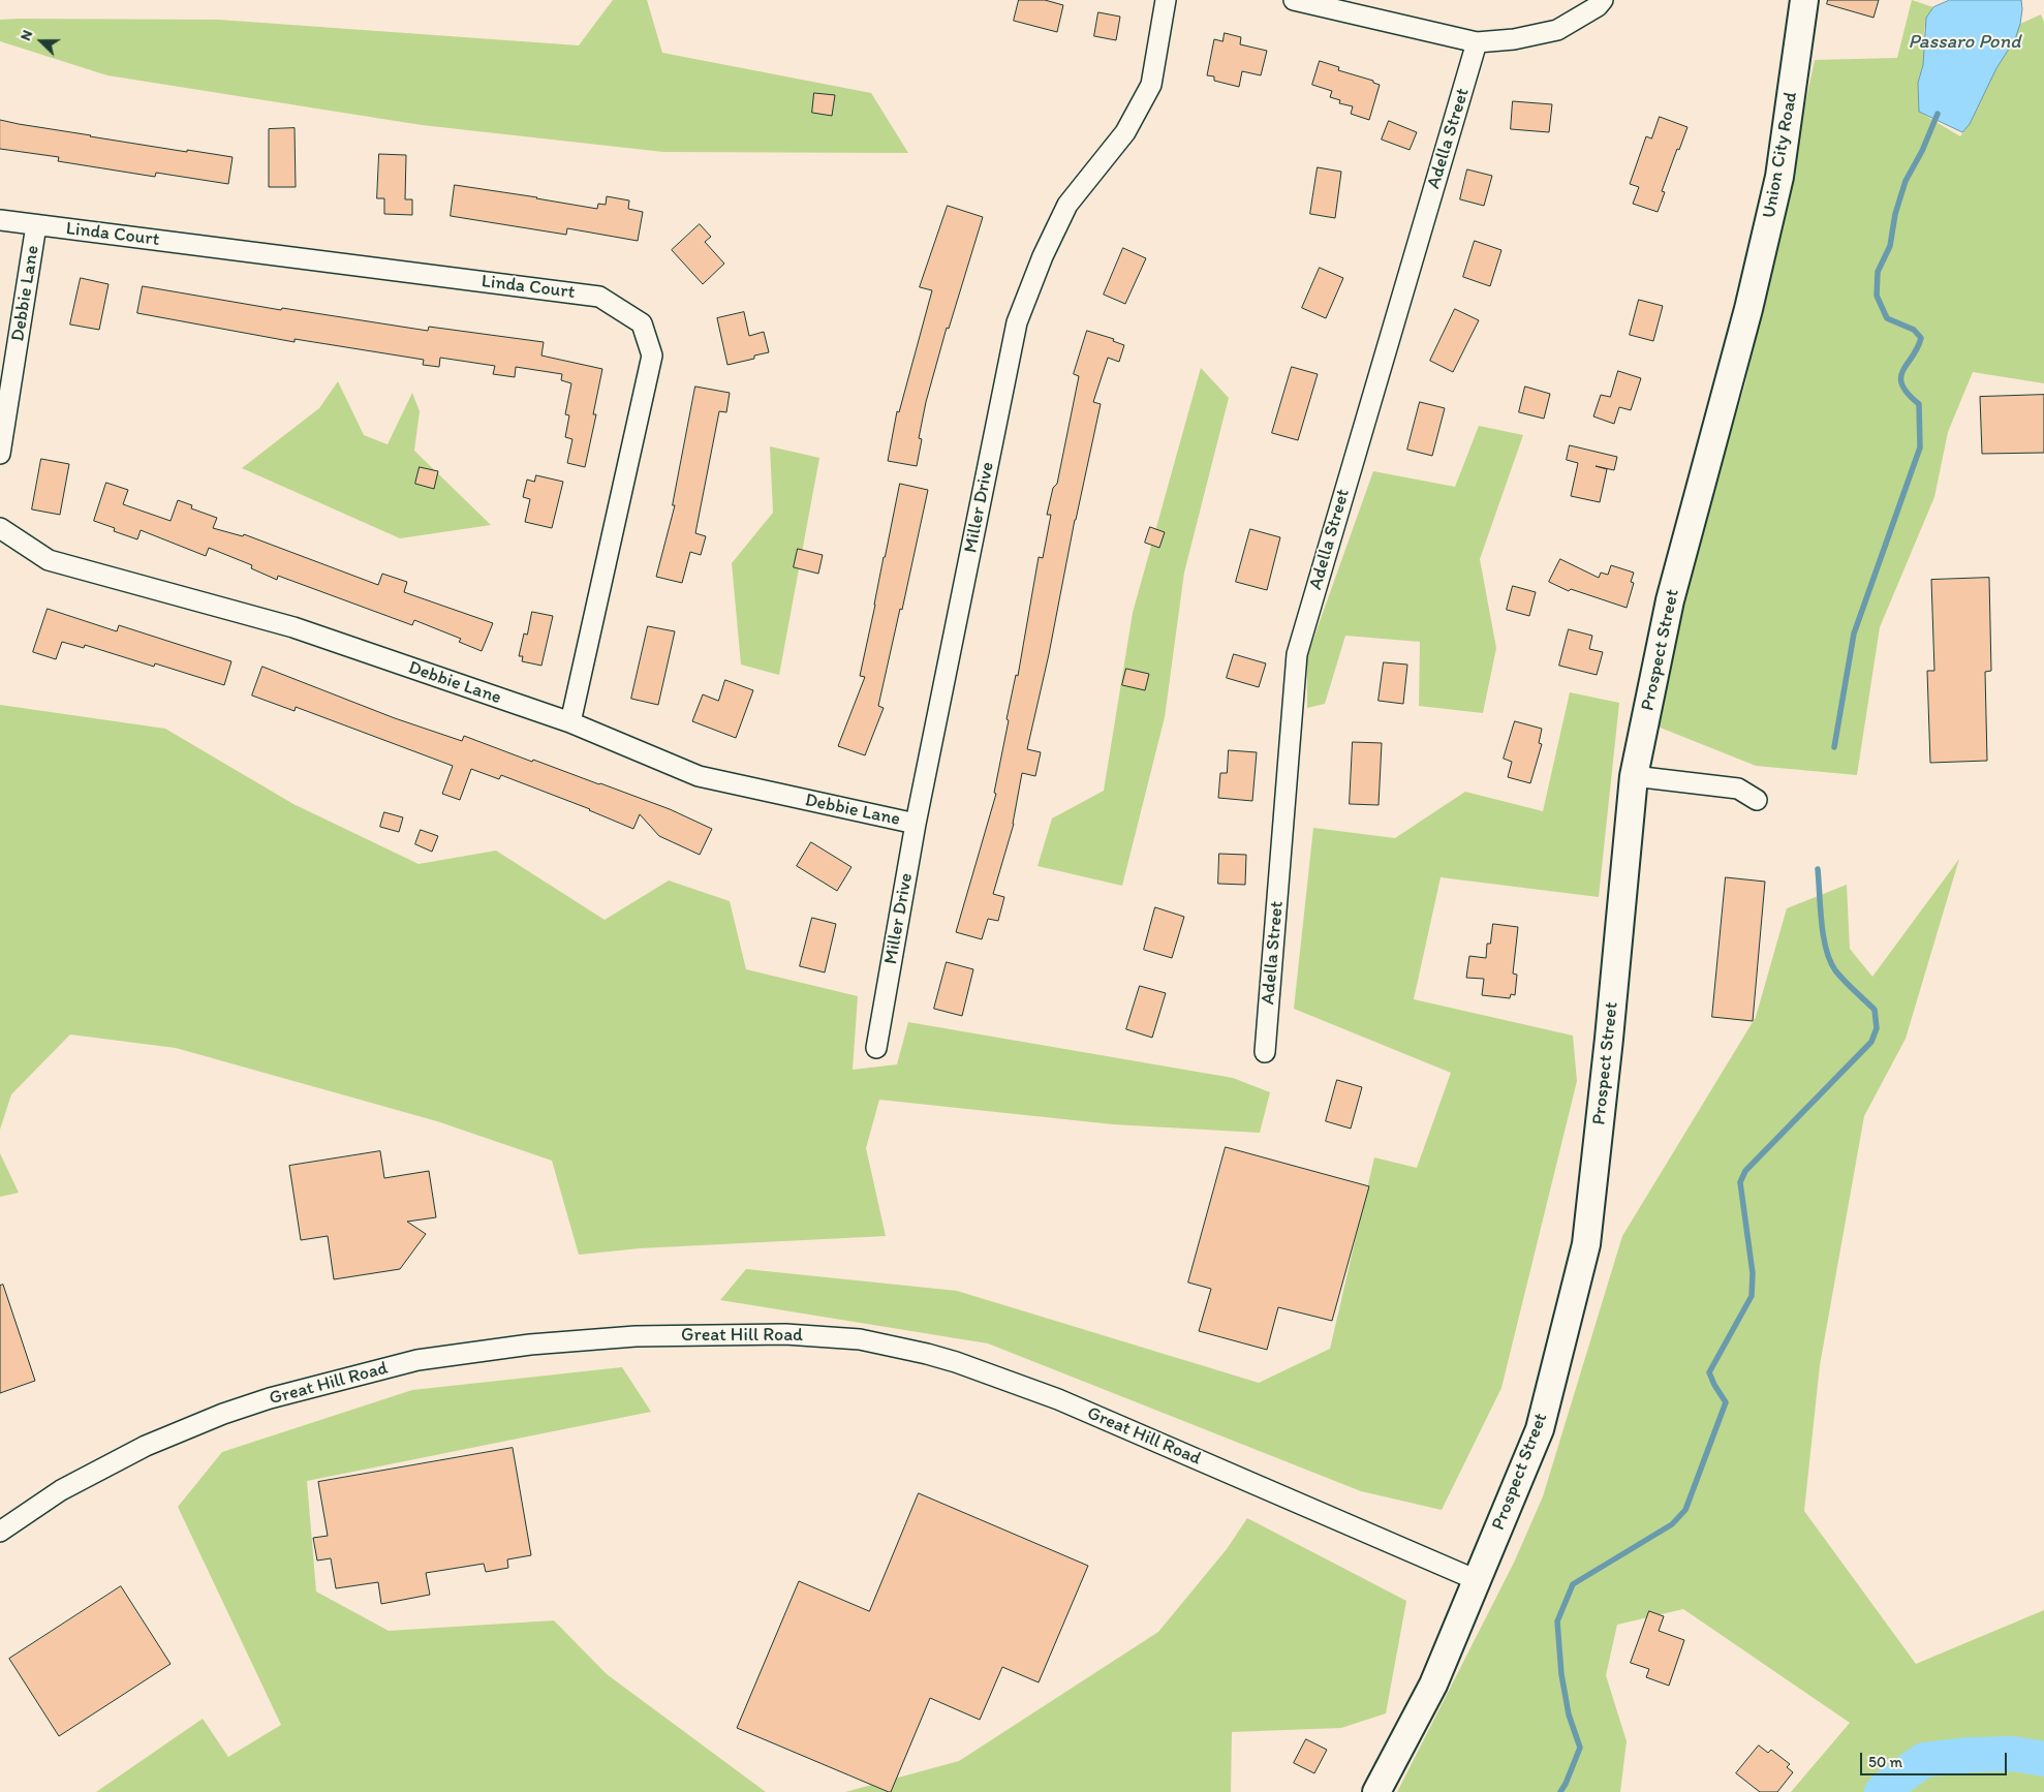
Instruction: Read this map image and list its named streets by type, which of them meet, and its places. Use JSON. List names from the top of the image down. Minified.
{"streets":{"main road":["Union City Road","Prospect Street"],"street":["Adella Street","Linda Court","Debbie Lane","Miller Drive","Great Hill Road"]},"crossings":[["Union City Road","Prospect Street"],["Linda Court","Debbie Lane"],["Debbie Lane","Miller Drive"],["Prospect Street","Great Hill Road"]],"water":["Passaro Pond"],"scale_bar":"50 m","north":"left"}
